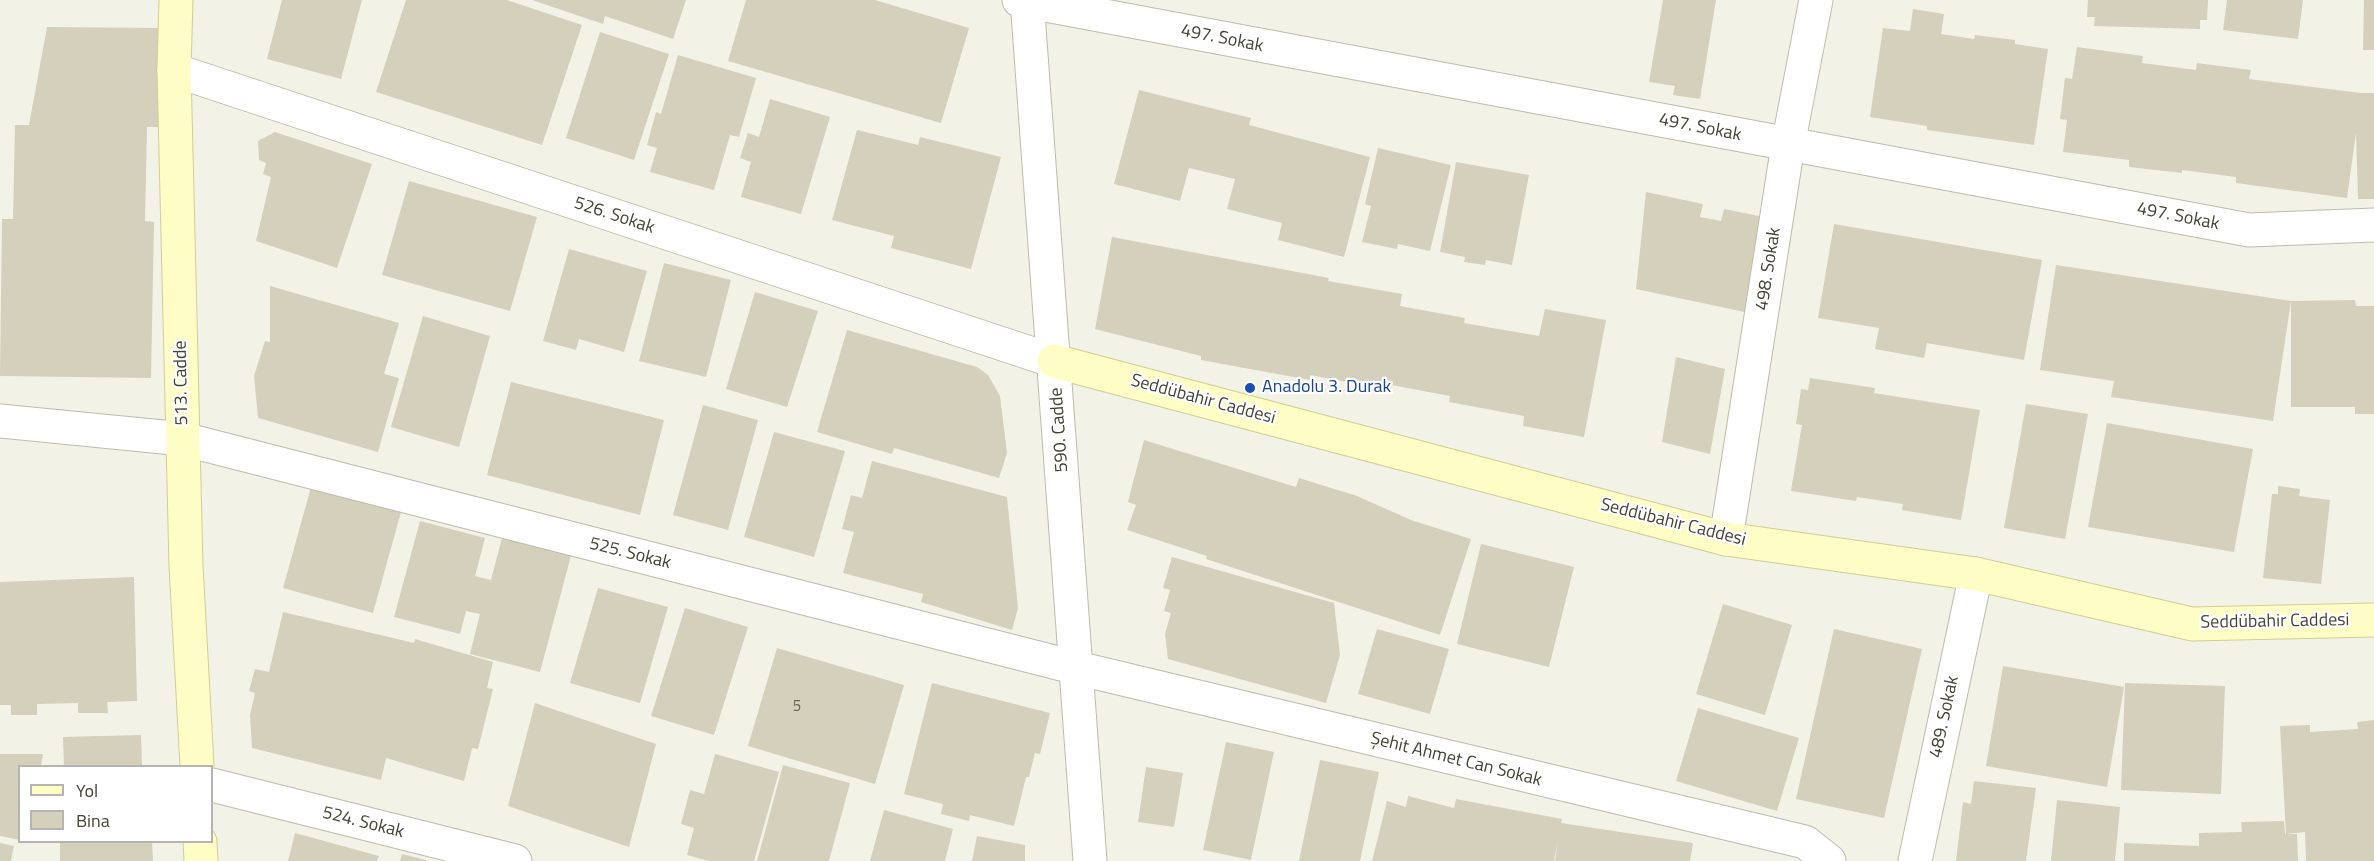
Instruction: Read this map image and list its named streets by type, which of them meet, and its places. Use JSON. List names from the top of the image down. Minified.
{"streets":{"street":["497. Sokak","526. Sokak","498. Sokak","513. Cadde","Seddübahir Caddesi","590. Cadde","525. Sokak","489. Sokak","Şehit Ahmet Can Sokak","524. Sokak"]},"crossings":[["497. Sokak","498. Sokak"],["497. Sokak","590. Cadde"],["526. Sokak","513. Cadde"],["526. Sokak","Seddübahir Caddesi"],["526. Sokak","590. Cadde"],["498. Sokak","Seddübahir Caddesi"],["513. Cadde","525. Sokak"],["Seddübahir Caddesi","590. Cadde"],["Seddübahir Caddesi","489. Sokak"],["590. Cadde","525. Sokak"],["590. Cadde","Şehit Ahmet Can Sokak"],["525. Sokak","Şehit Ahmet Can Sokak"]],"places":["Anadolu 3. Durak"],"house_numbers":["5"],"legend":["Yol","Bina"]}
